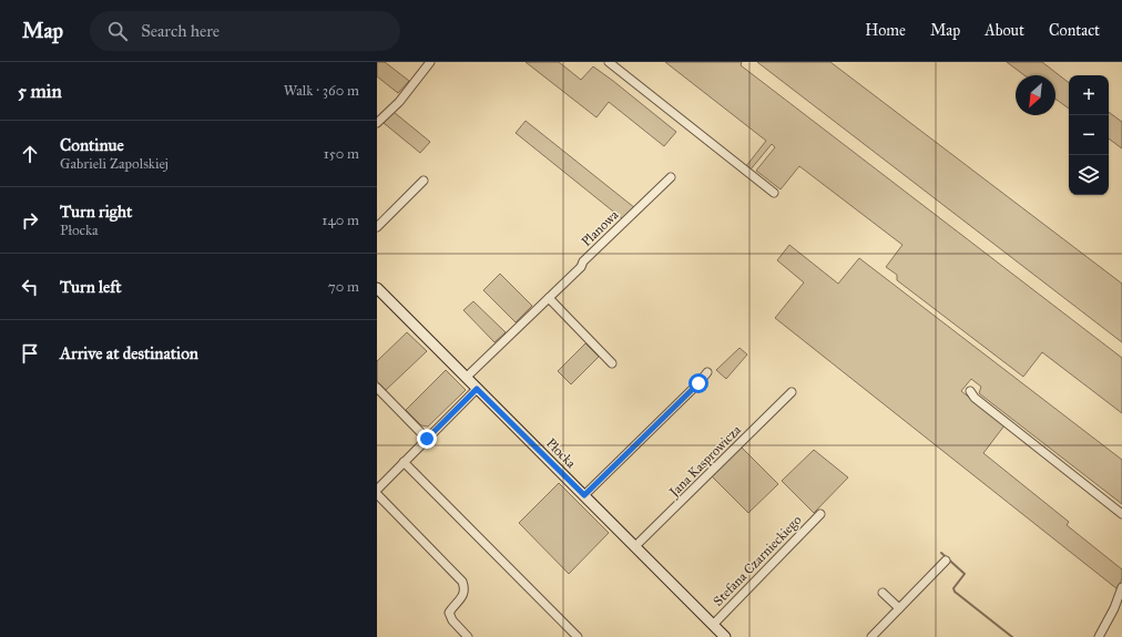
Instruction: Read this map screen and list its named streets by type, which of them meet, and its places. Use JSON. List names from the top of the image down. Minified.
{"streets":{"street":["Planowa","Płocka","Jana Kasprowicza","Stefana Czarnieckiego"]},"crossings":[["Planowa","Płocka"],["Płocka","Jana Kasprowicza"],["Płocka","Stefana Czarnieckiego"]],"north":"bottom left","page":{"header":"Map","search":"Search here","nav":["Home","Map","About","Contact"],"heading":["5 min","Walk · 360 m"],"map_buttons":["+","−"],"list":[["Continue","Gabrieli Zapolskiej","150 m"],["Turn right","Płocka","140 m"],["Turn left","70 m"],"Arrive at destination"]}}
